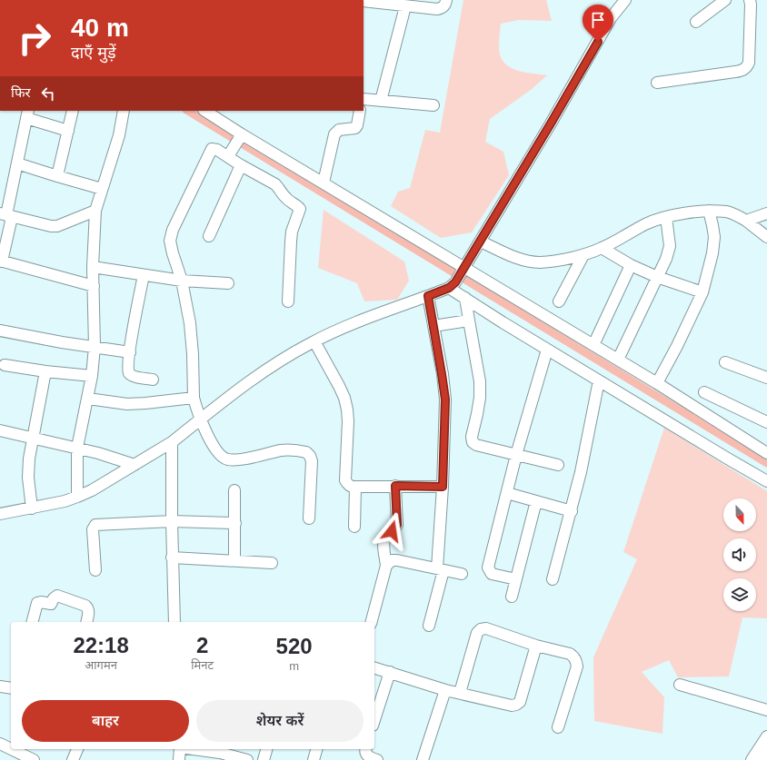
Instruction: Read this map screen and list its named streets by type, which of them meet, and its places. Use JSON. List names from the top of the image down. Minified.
{"north":"bottom","page":{"turn":["40 m","दाएँ मुड़ें"],"then":"फिर","eta":["22:18","आगमन","2","मिनट","520","m"],"buttons":["बाहर","शेयर करें"]}}
